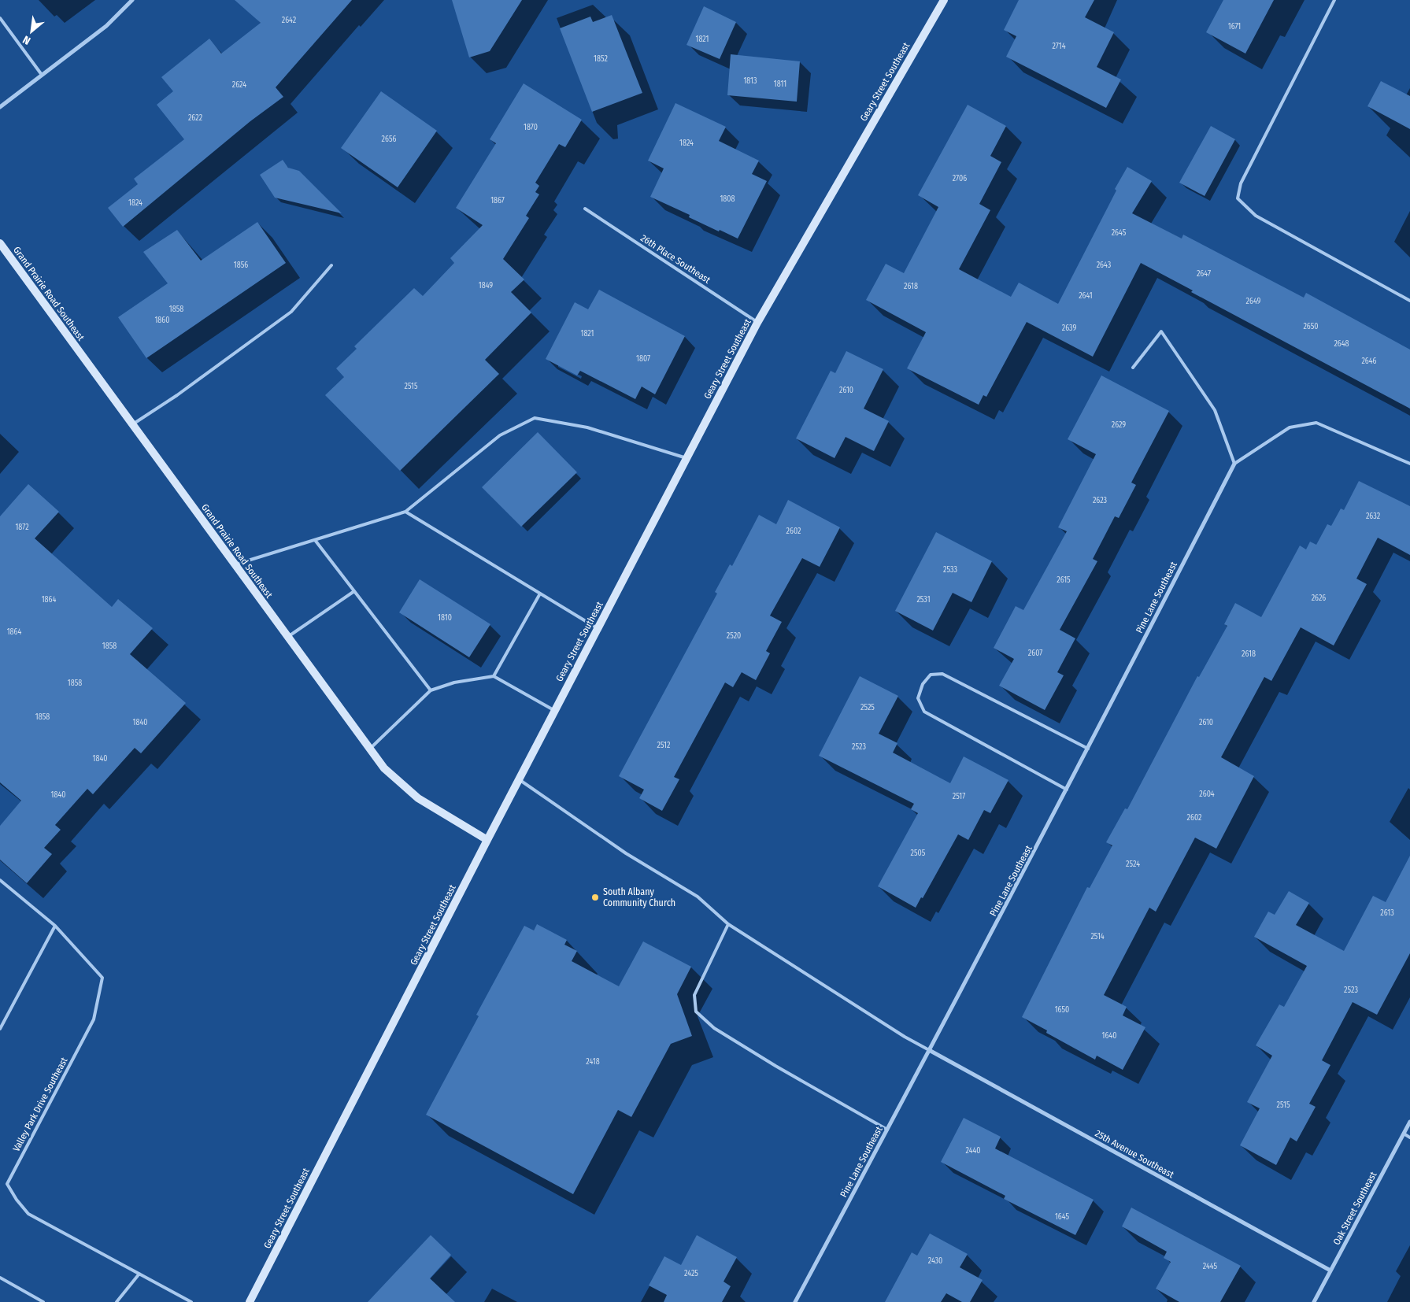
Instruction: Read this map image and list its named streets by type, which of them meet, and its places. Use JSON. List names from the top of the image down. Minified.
{"streets":{"main road":["Geary Street Southeast","Grand Prairie Road Southeast"],"street":["Pine Lane Southeast","25th Avenue Southeast","Oak Street Southeast"],"lane":["26th Place Southeast","Valley Park Drive Southeast"]},"crossings":[["Geary Street Southeast","26th Place Southeast"],["Geary Street Southeast","Grand Prairie Road Southeast"],["Pine Lane Southeast","25th Avenue Southeast"],["25th Avenue Southeast","Oak Street Southeast"]],"places":["South Albany Community Church"],"house_numbers":["2642","1671","1821","2714","1852","1813","1811","2624","2622","1870","2656","1824","2706","1808","1867","1824","2645","1856","2643","2647","1849","2618","2641","2649","1858","1860","2650","2639","1821","2648","1807","2646","2515","2610","2629","2623","2632","1872","2602","2533","2615","2626","1864","2531","1810","1864","2520","1858","2607","2618","1858","2525","1858","1840","2610","2512","2523","1840","2604","1840","2517","2602","2505","2524","2613","2514","2523","1650","1640","2418","2515","2440","1645","2430","2445","2425"],"north":"bottom left"}
